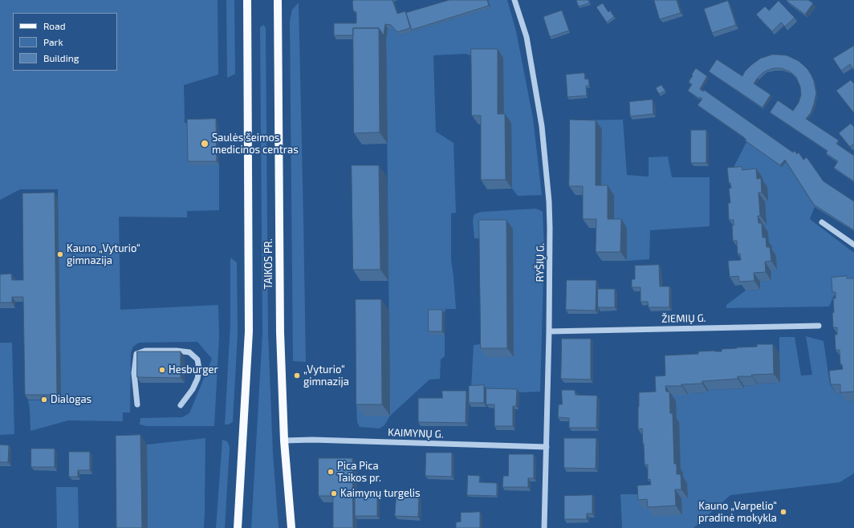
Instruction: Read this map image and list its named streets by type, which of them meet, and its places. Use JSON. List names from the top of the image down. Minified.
{"streets":{"main road":["TAIKOS PR."],"street":["RYŠIŲ G.","ŽIEMIŲ G.","KAIMYNŲ G."]},"crossings":[["RYŠIŲ G.","ŽIEMIŲ G."],["RYŠIŲ G.","KAIMYNŲ G."],["TAIKOS PR.","KAIMYNŲ G."]],"places":["Saulės šeimos medicinos centras","Kauno „Vyturio“ gimnazija","Hesburger","„Vyturio“ gimnazija","Dialogas","Pica Pica Taikos pr.","Kaimynų turgelis","Kauno „Varpelio“ pradinė mokykla"],"legend":["Road","Park","Building"]}
